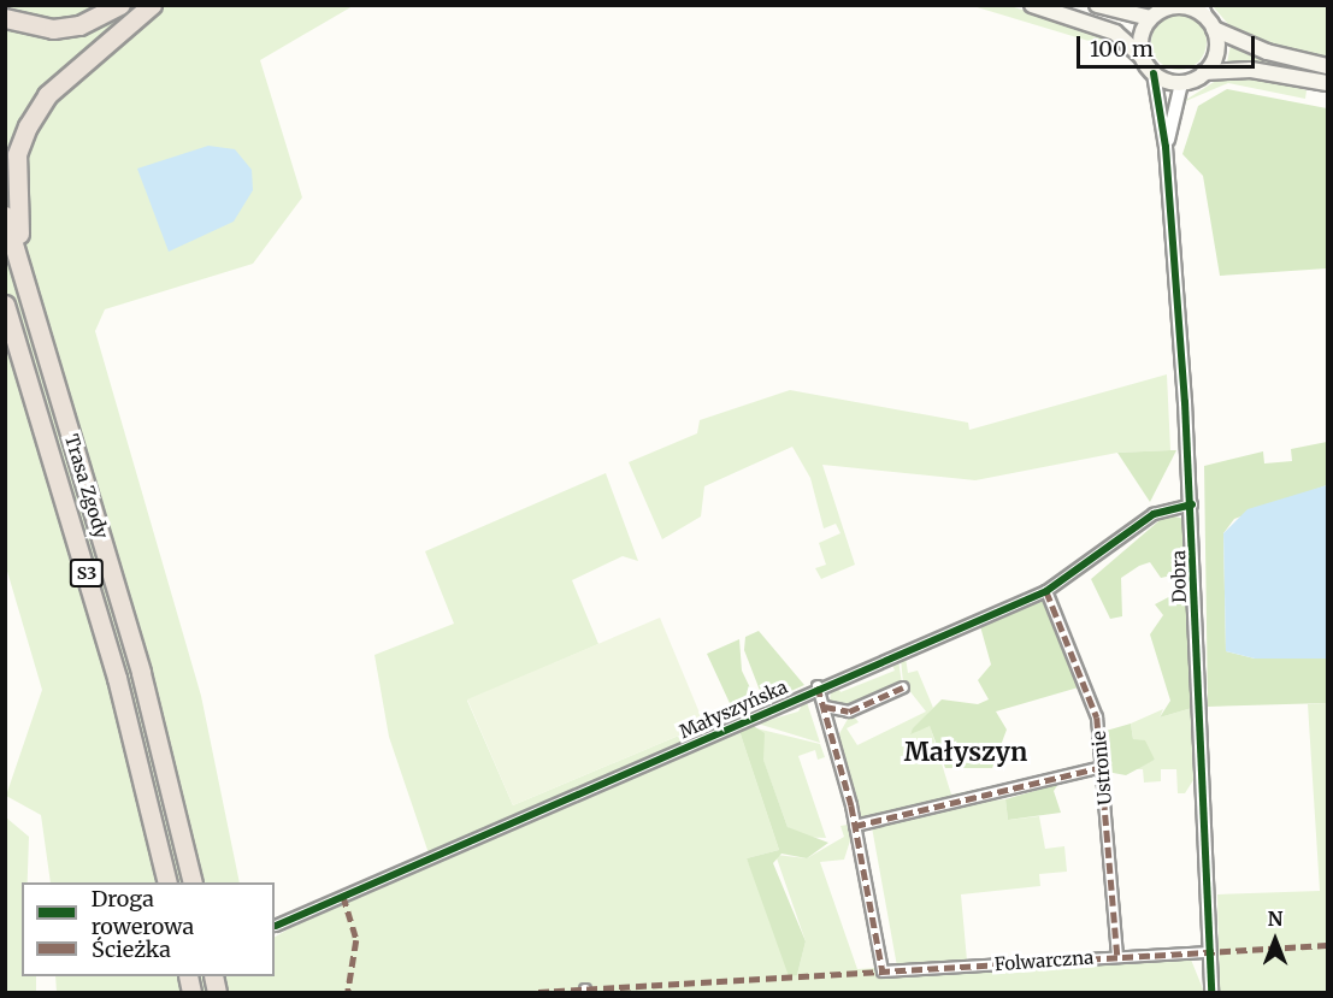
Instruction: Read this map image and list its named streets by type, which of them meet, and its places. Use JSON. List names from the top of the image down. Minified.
{"streets":{"highway":["Trasa Zgody","S3"],"street":["Dobra","Małyszyńska","Ustronie","Folwarczna"]},"crossings":[["Dobra","Małyszyńska"],["Dobra","Folwarczna"],["Małyszyńska","Ustronie"],["Ustronie","Folwarczna"]],"districts":["Małyszyn"],"legend":["Droga rowerowa","Ścieżka"],"scale_bar":"100 m","north":"top"}
